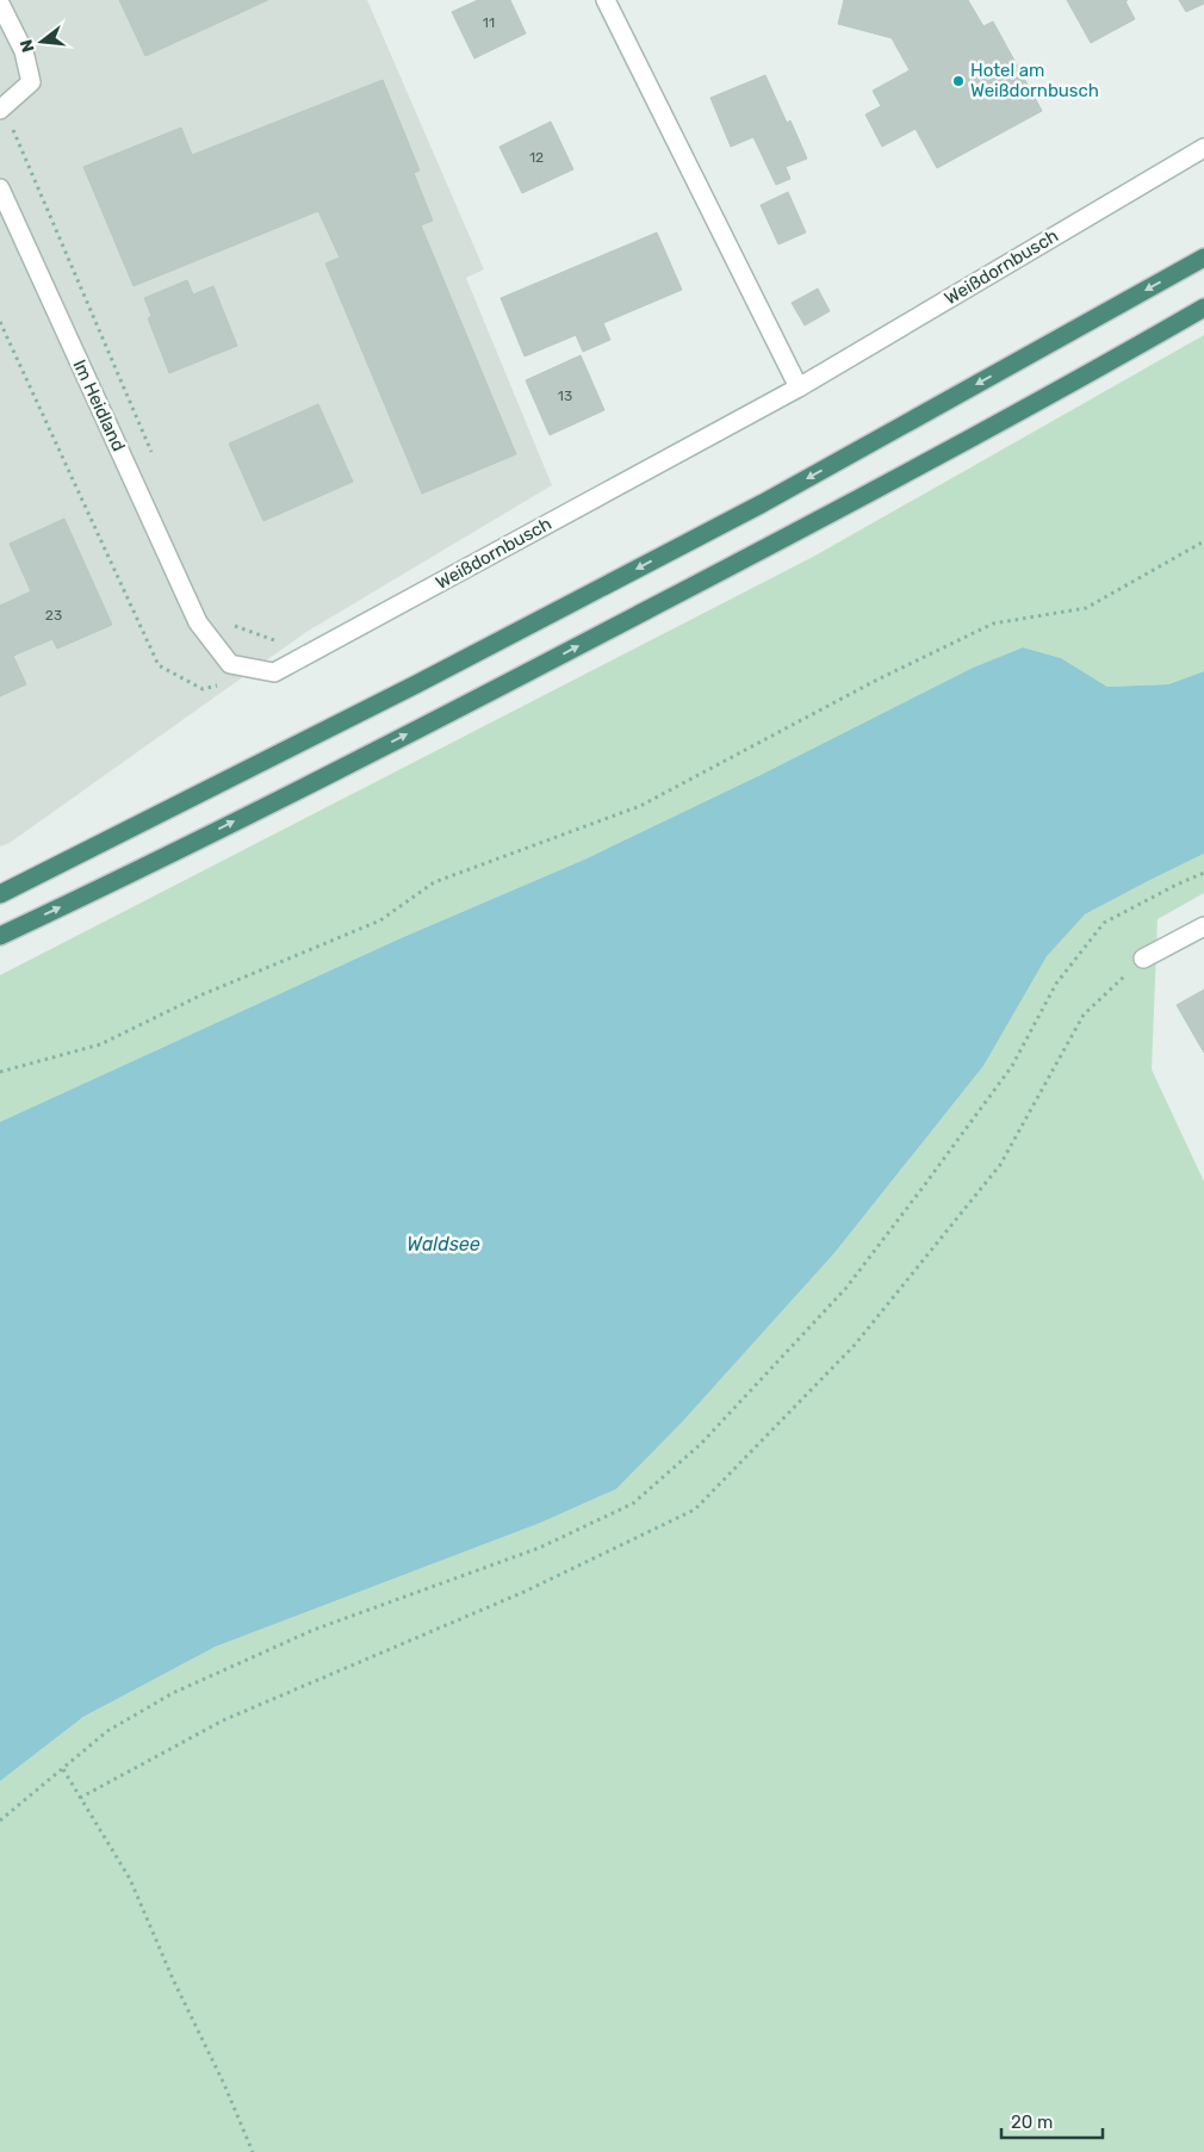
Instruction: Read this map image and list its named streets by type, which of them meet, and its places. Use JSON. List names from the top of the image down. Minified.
{"streets":{"street":["Weißdornbusch","Im Heidland"]},"crossings":[["Weißdornbusch","Im Heidland"]],"water":["Waldsee"],"places":["Hotel am Weißdornbusch"],"house_numbers":["11","12","13","23"],"scale_bar":"20 m","north":"left"}
